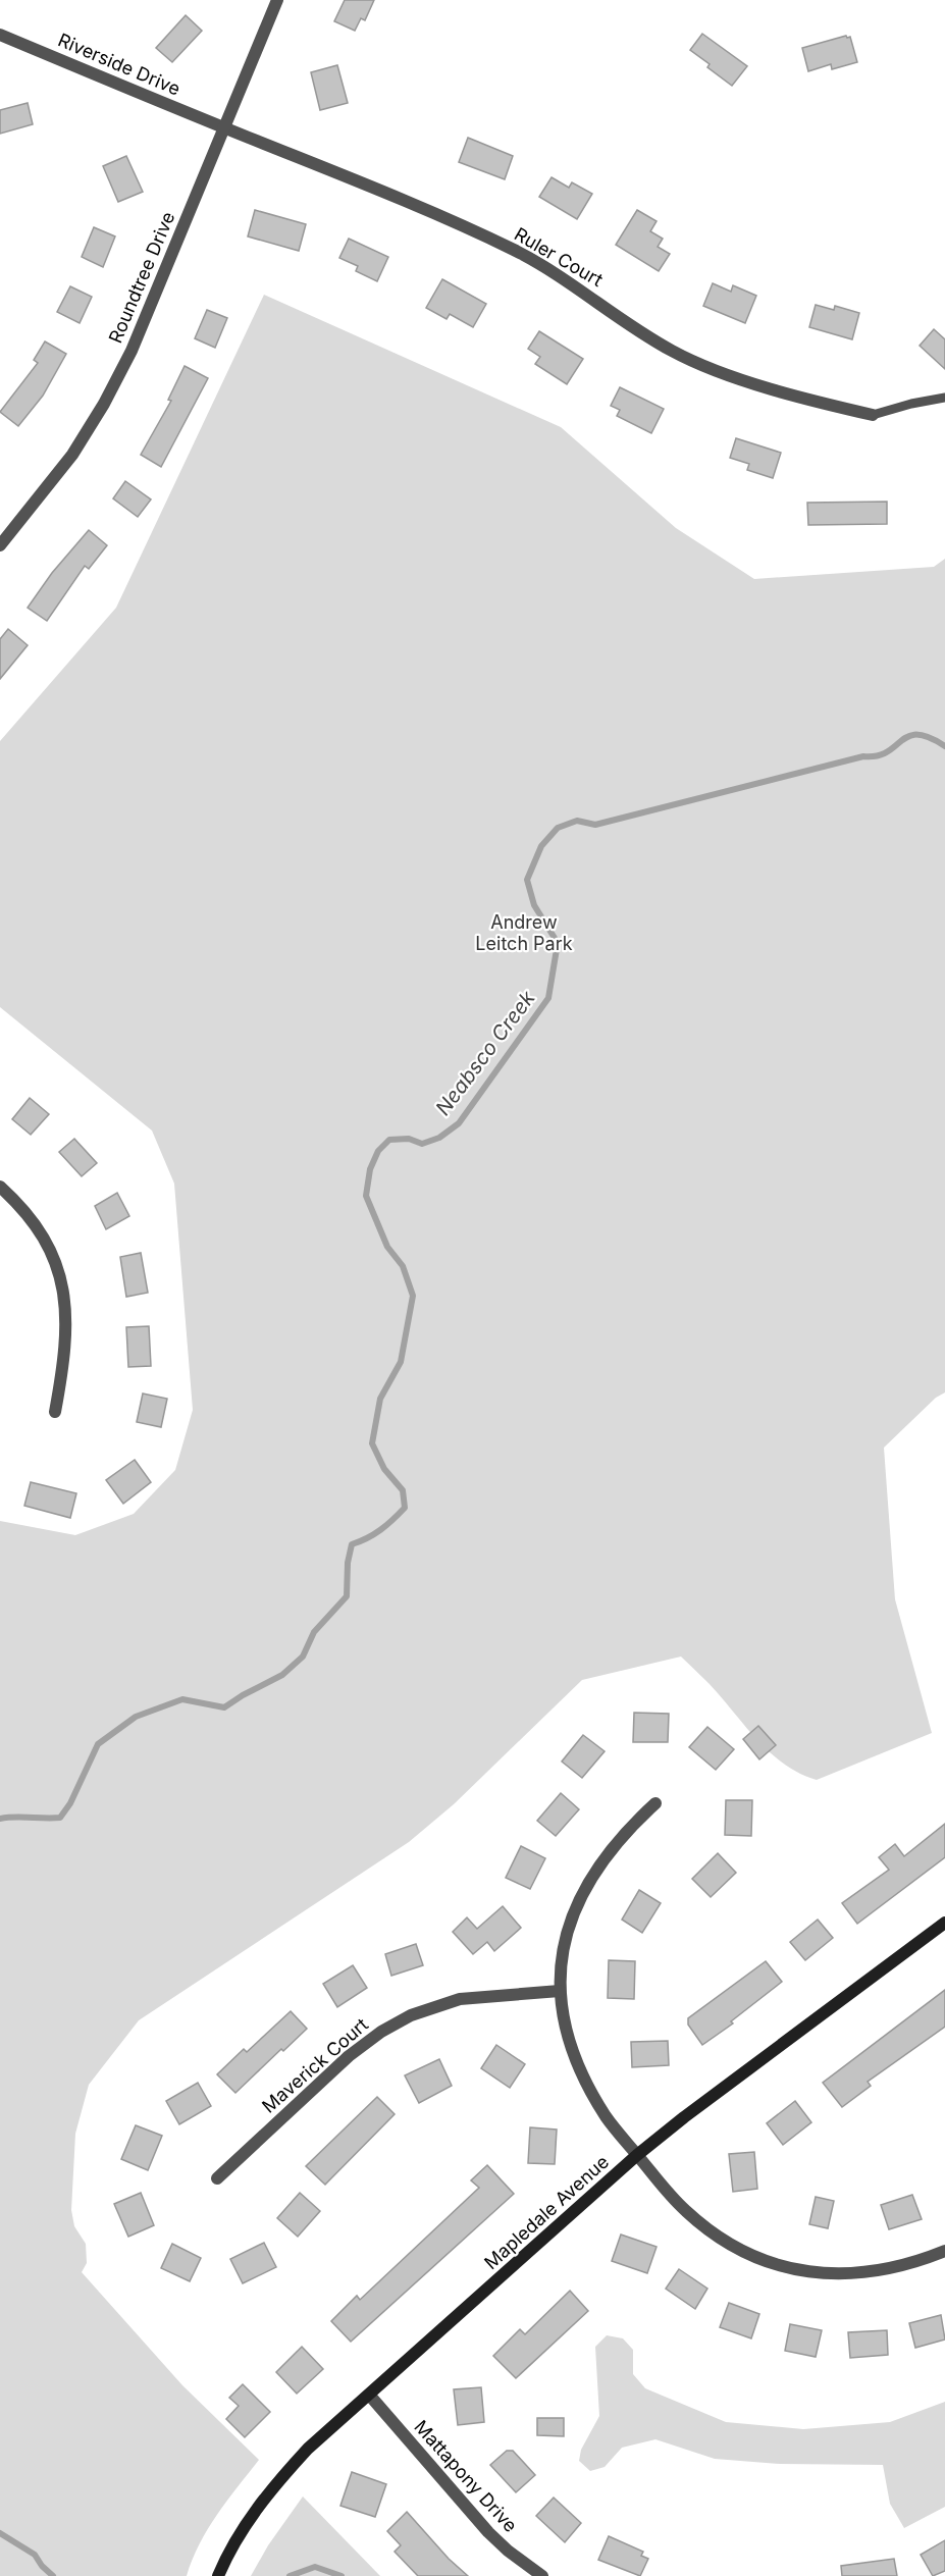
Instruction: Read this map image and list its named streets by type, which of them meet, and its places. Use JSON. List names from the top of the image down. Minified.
{"streets":{"street":["Riverside Drive","Ruler Court","Roundtree Drive","Maverick Court","Mapledale Avenue","Mattapony Drive"]},"crossings":[["Riverside Drive","Ruler Court"],["Riverside Drive","Roundtree Drive"],["Ruler Court","Roundtree Drive"],["Mapledale Avenue","Mattapony Drive"]],"water":["Neabsco Creek"],"parks":["Andrew Leitch Park"]}
